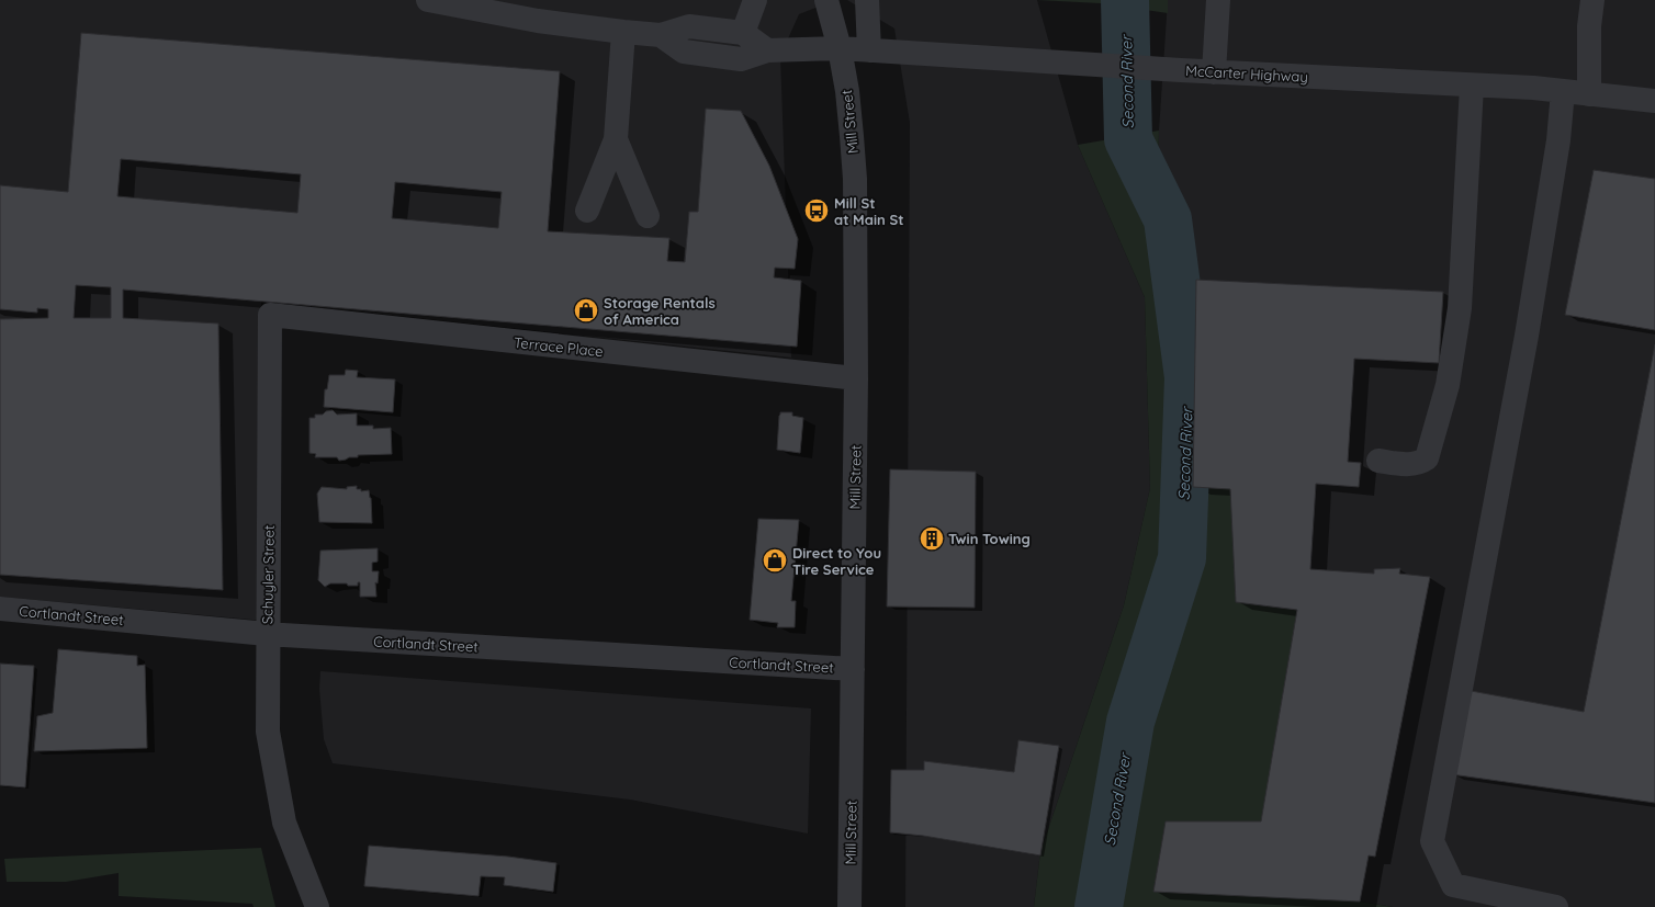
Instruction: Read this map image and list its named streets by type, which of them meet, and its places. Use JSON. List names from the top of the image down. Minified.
{"streets":{"street":["McCarter Highway","Mill Street","Terrace Place","Schuyler Street","Cortlandt Street"]},"crossings":[["McCarter Highway","Mill Street"],["Mill Street","Terrace Place"],["Mill Street","Cortlandt Street"],["Terrace Place","Schuyler Street"],["Schuyler Street","Cortlandt Street"]],"water":["Second River"],"places":{"bus stop":["Mill St at Main St"],"shop":["Storage Rentals of America","Direct to You Tire Service"],"building":["Twin Towing"]}}
